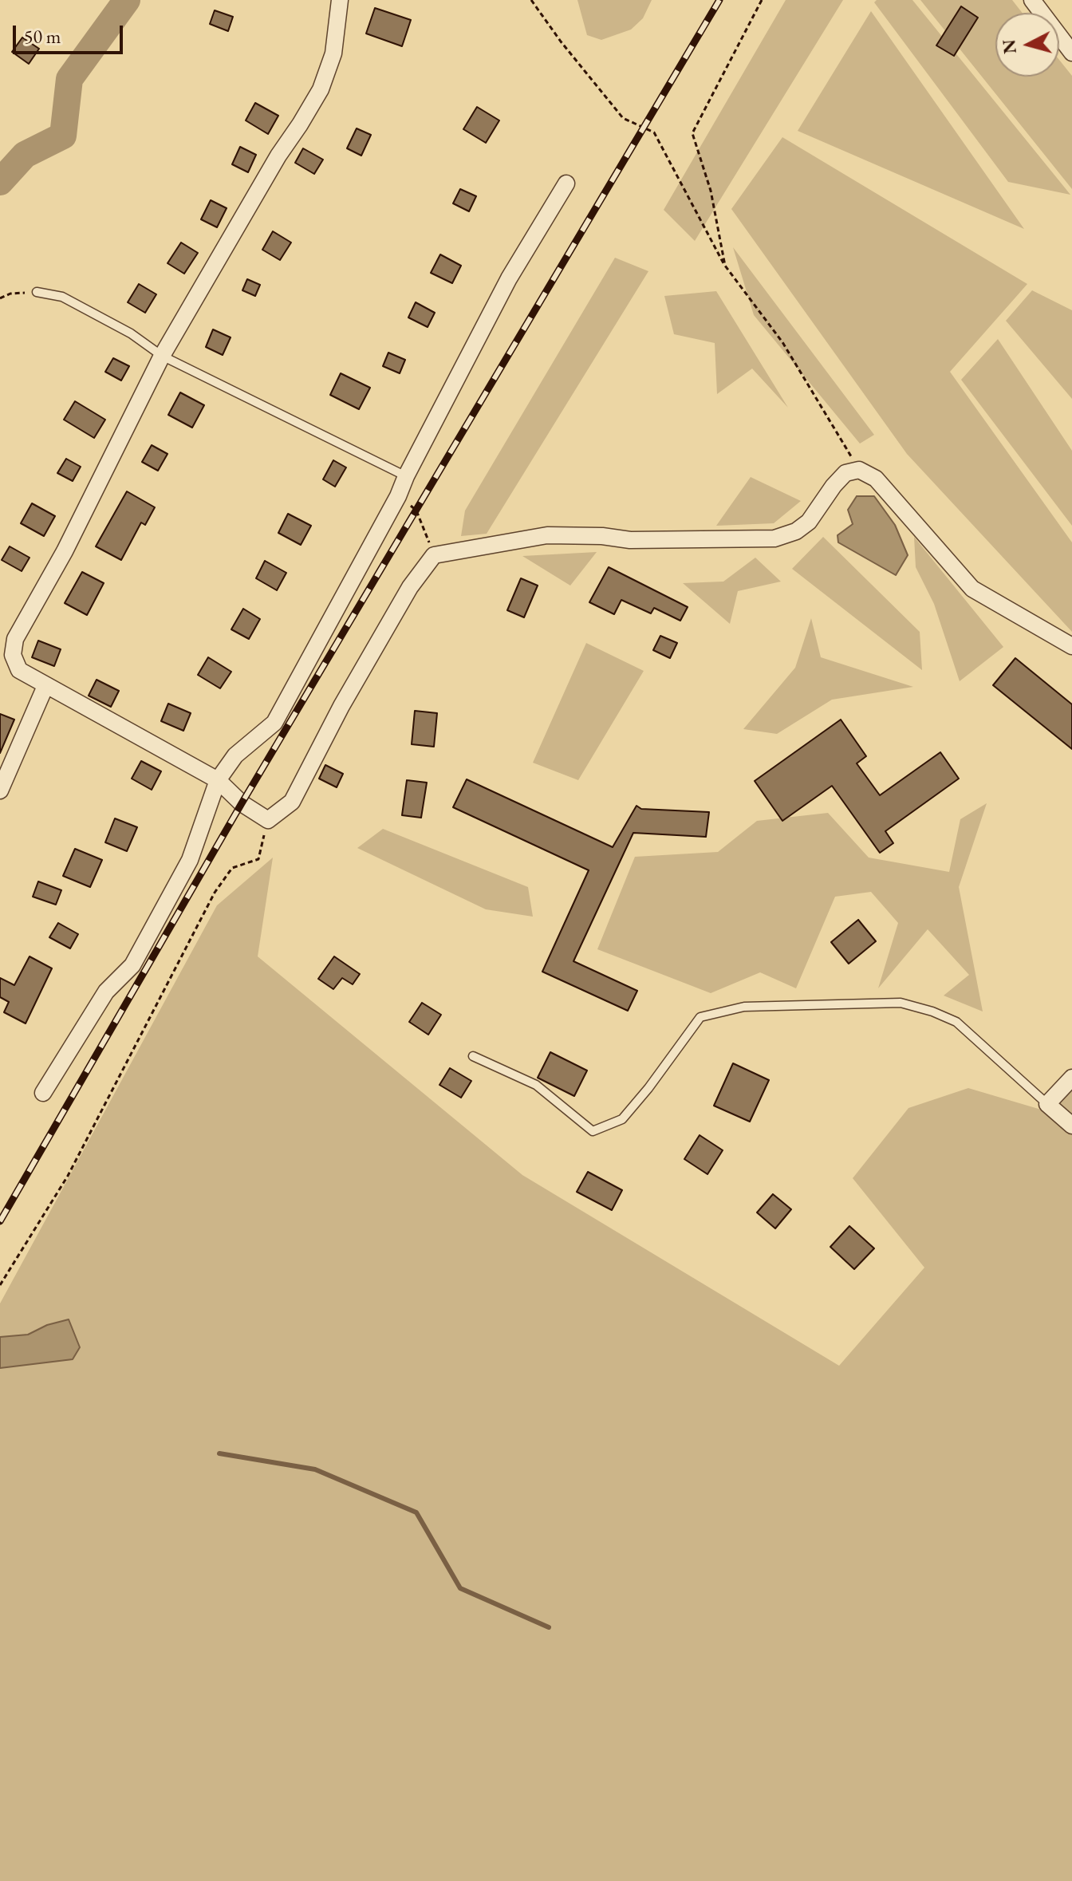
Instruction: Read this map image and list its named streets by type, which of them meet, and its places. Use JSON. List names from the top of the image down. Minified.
{"scale_bar":"50 m","north":"left"}
